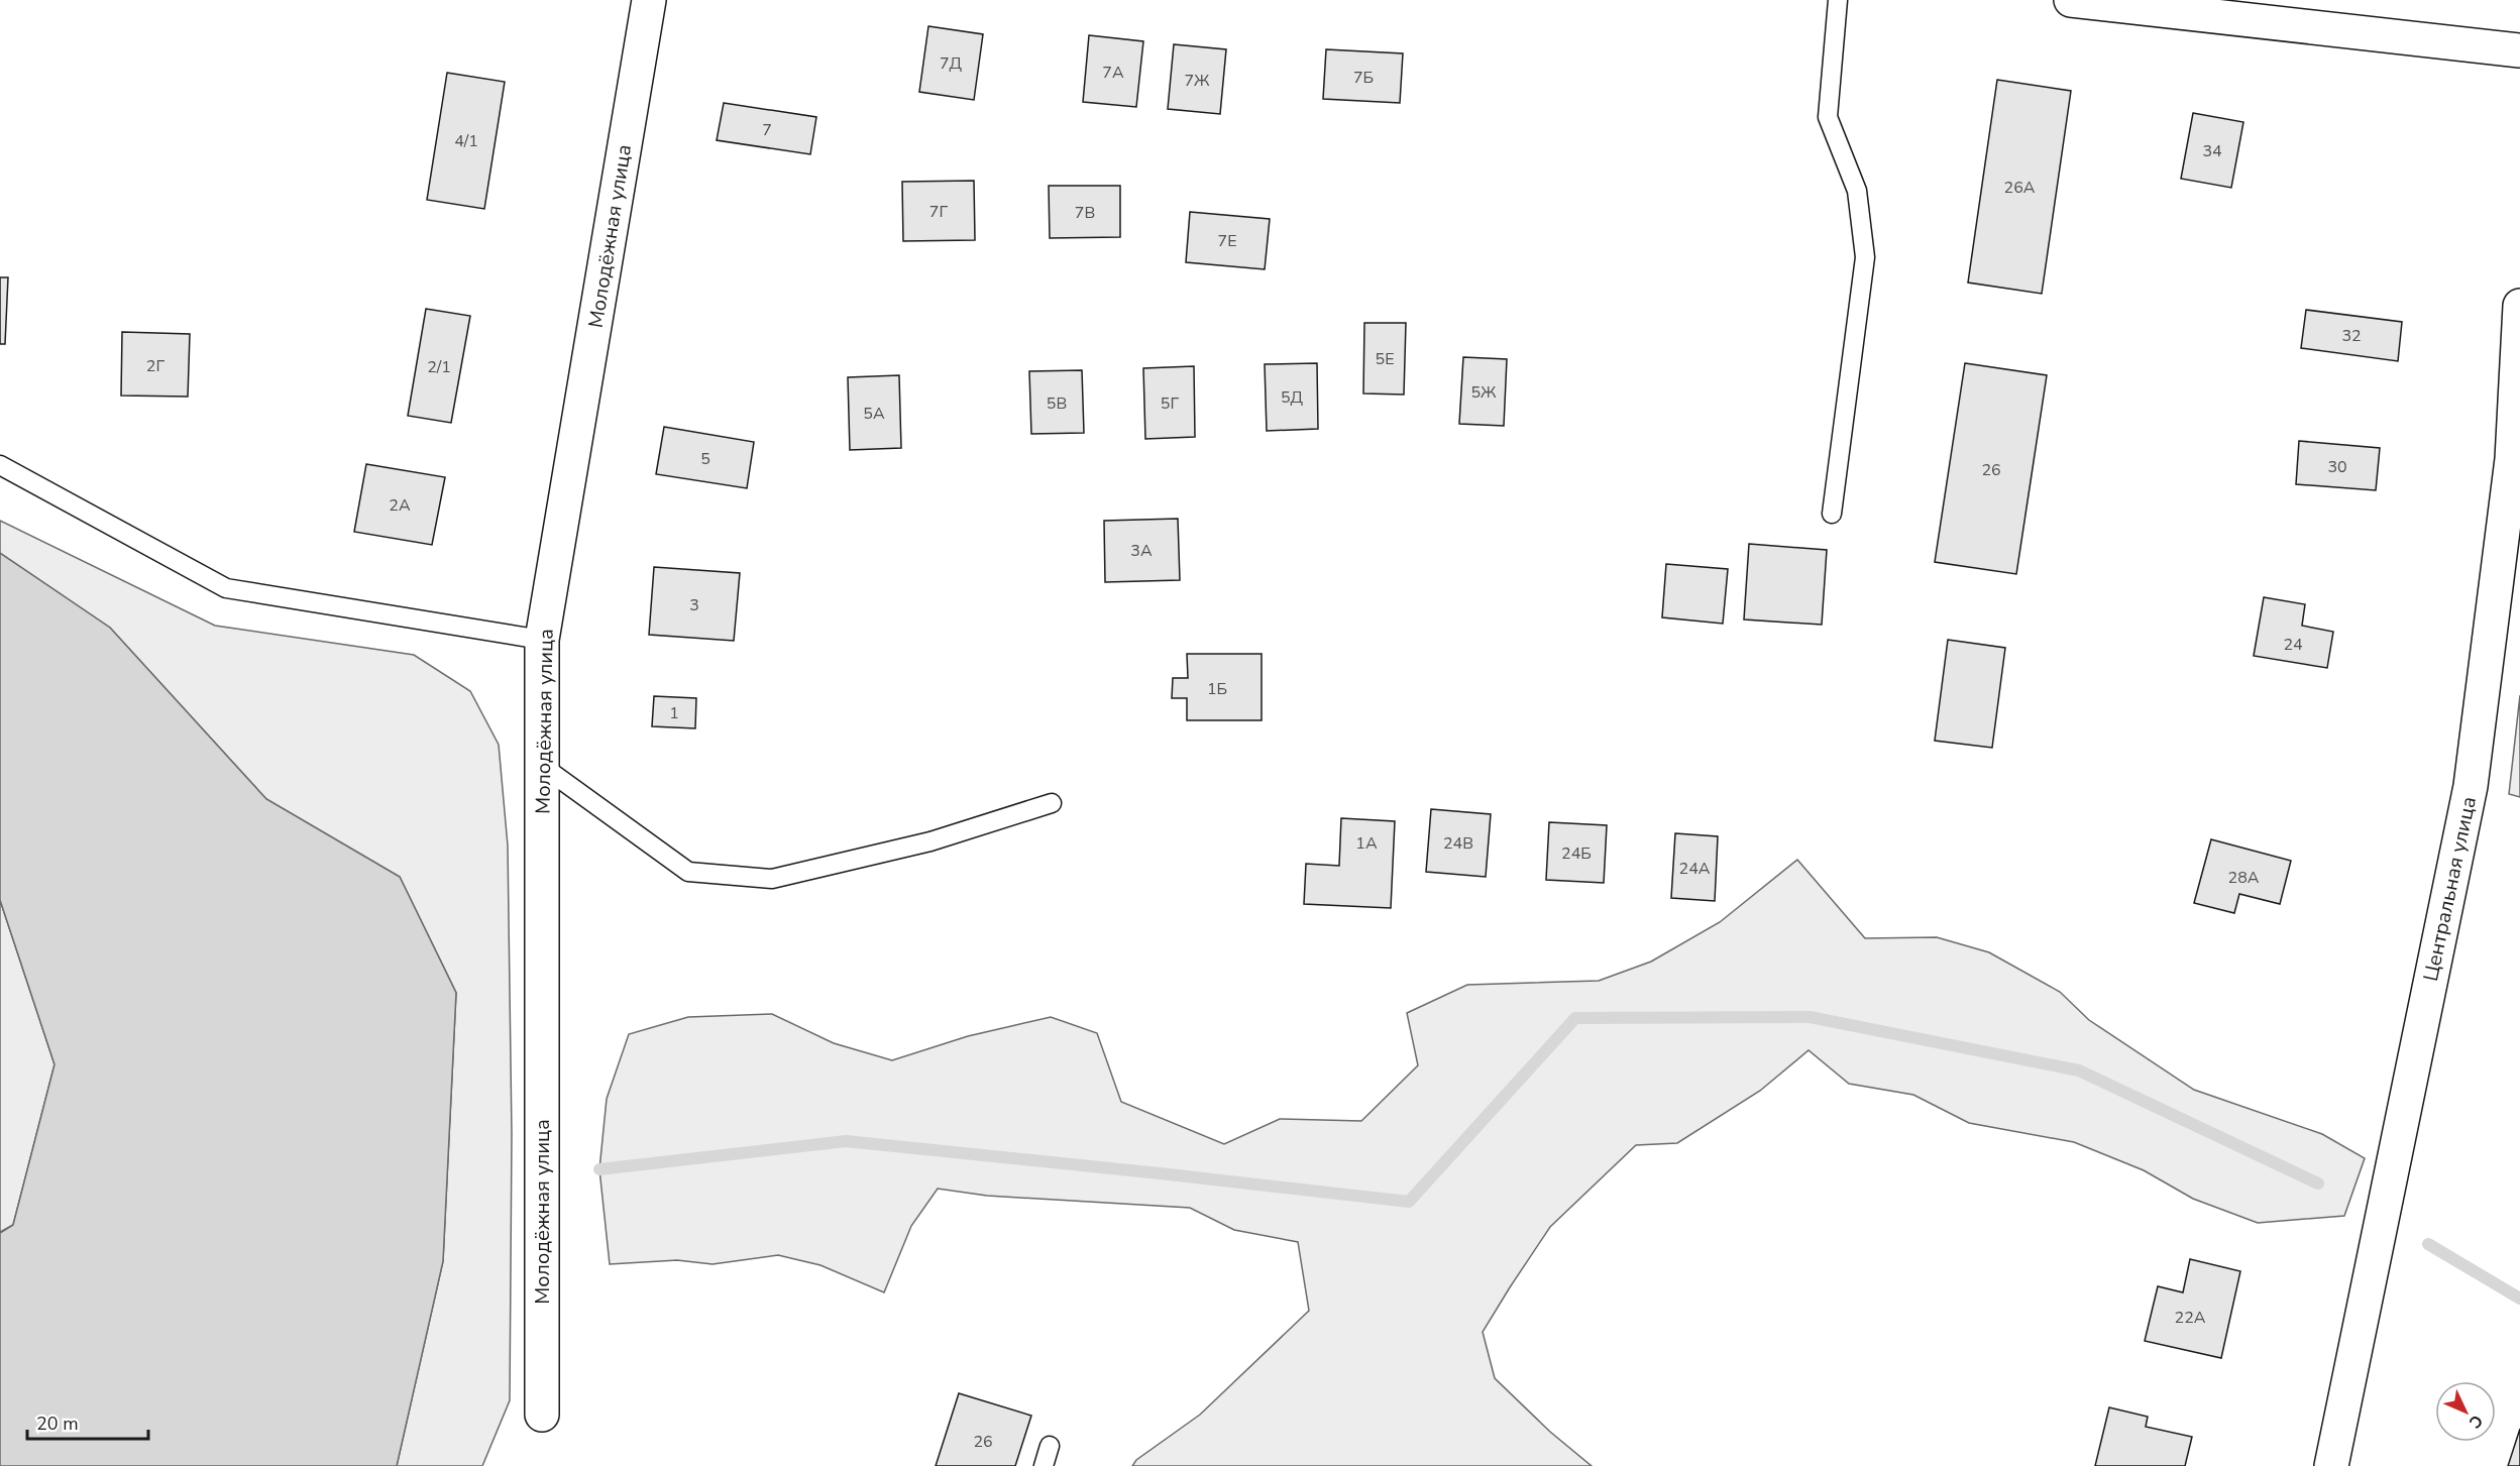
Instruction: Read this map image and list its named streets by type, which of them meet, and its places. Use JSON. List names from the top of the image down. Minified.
{"streets":{"street":["Молодёжная улица","Центральная улица"]},"house_numbers":["7Д","7А","7Б","7Ж","7","4/1","34","26А","7Г","7В","7Е","32","5Е","2Г","2/1","5Ж","5Д","5В","5Г","5А","5","30","26","2А","3А","3","24","1Б","1","1А","24В","24Б","24А","28А","22А","26"],"scale_bar":"20 m","north":"bottom right"}
